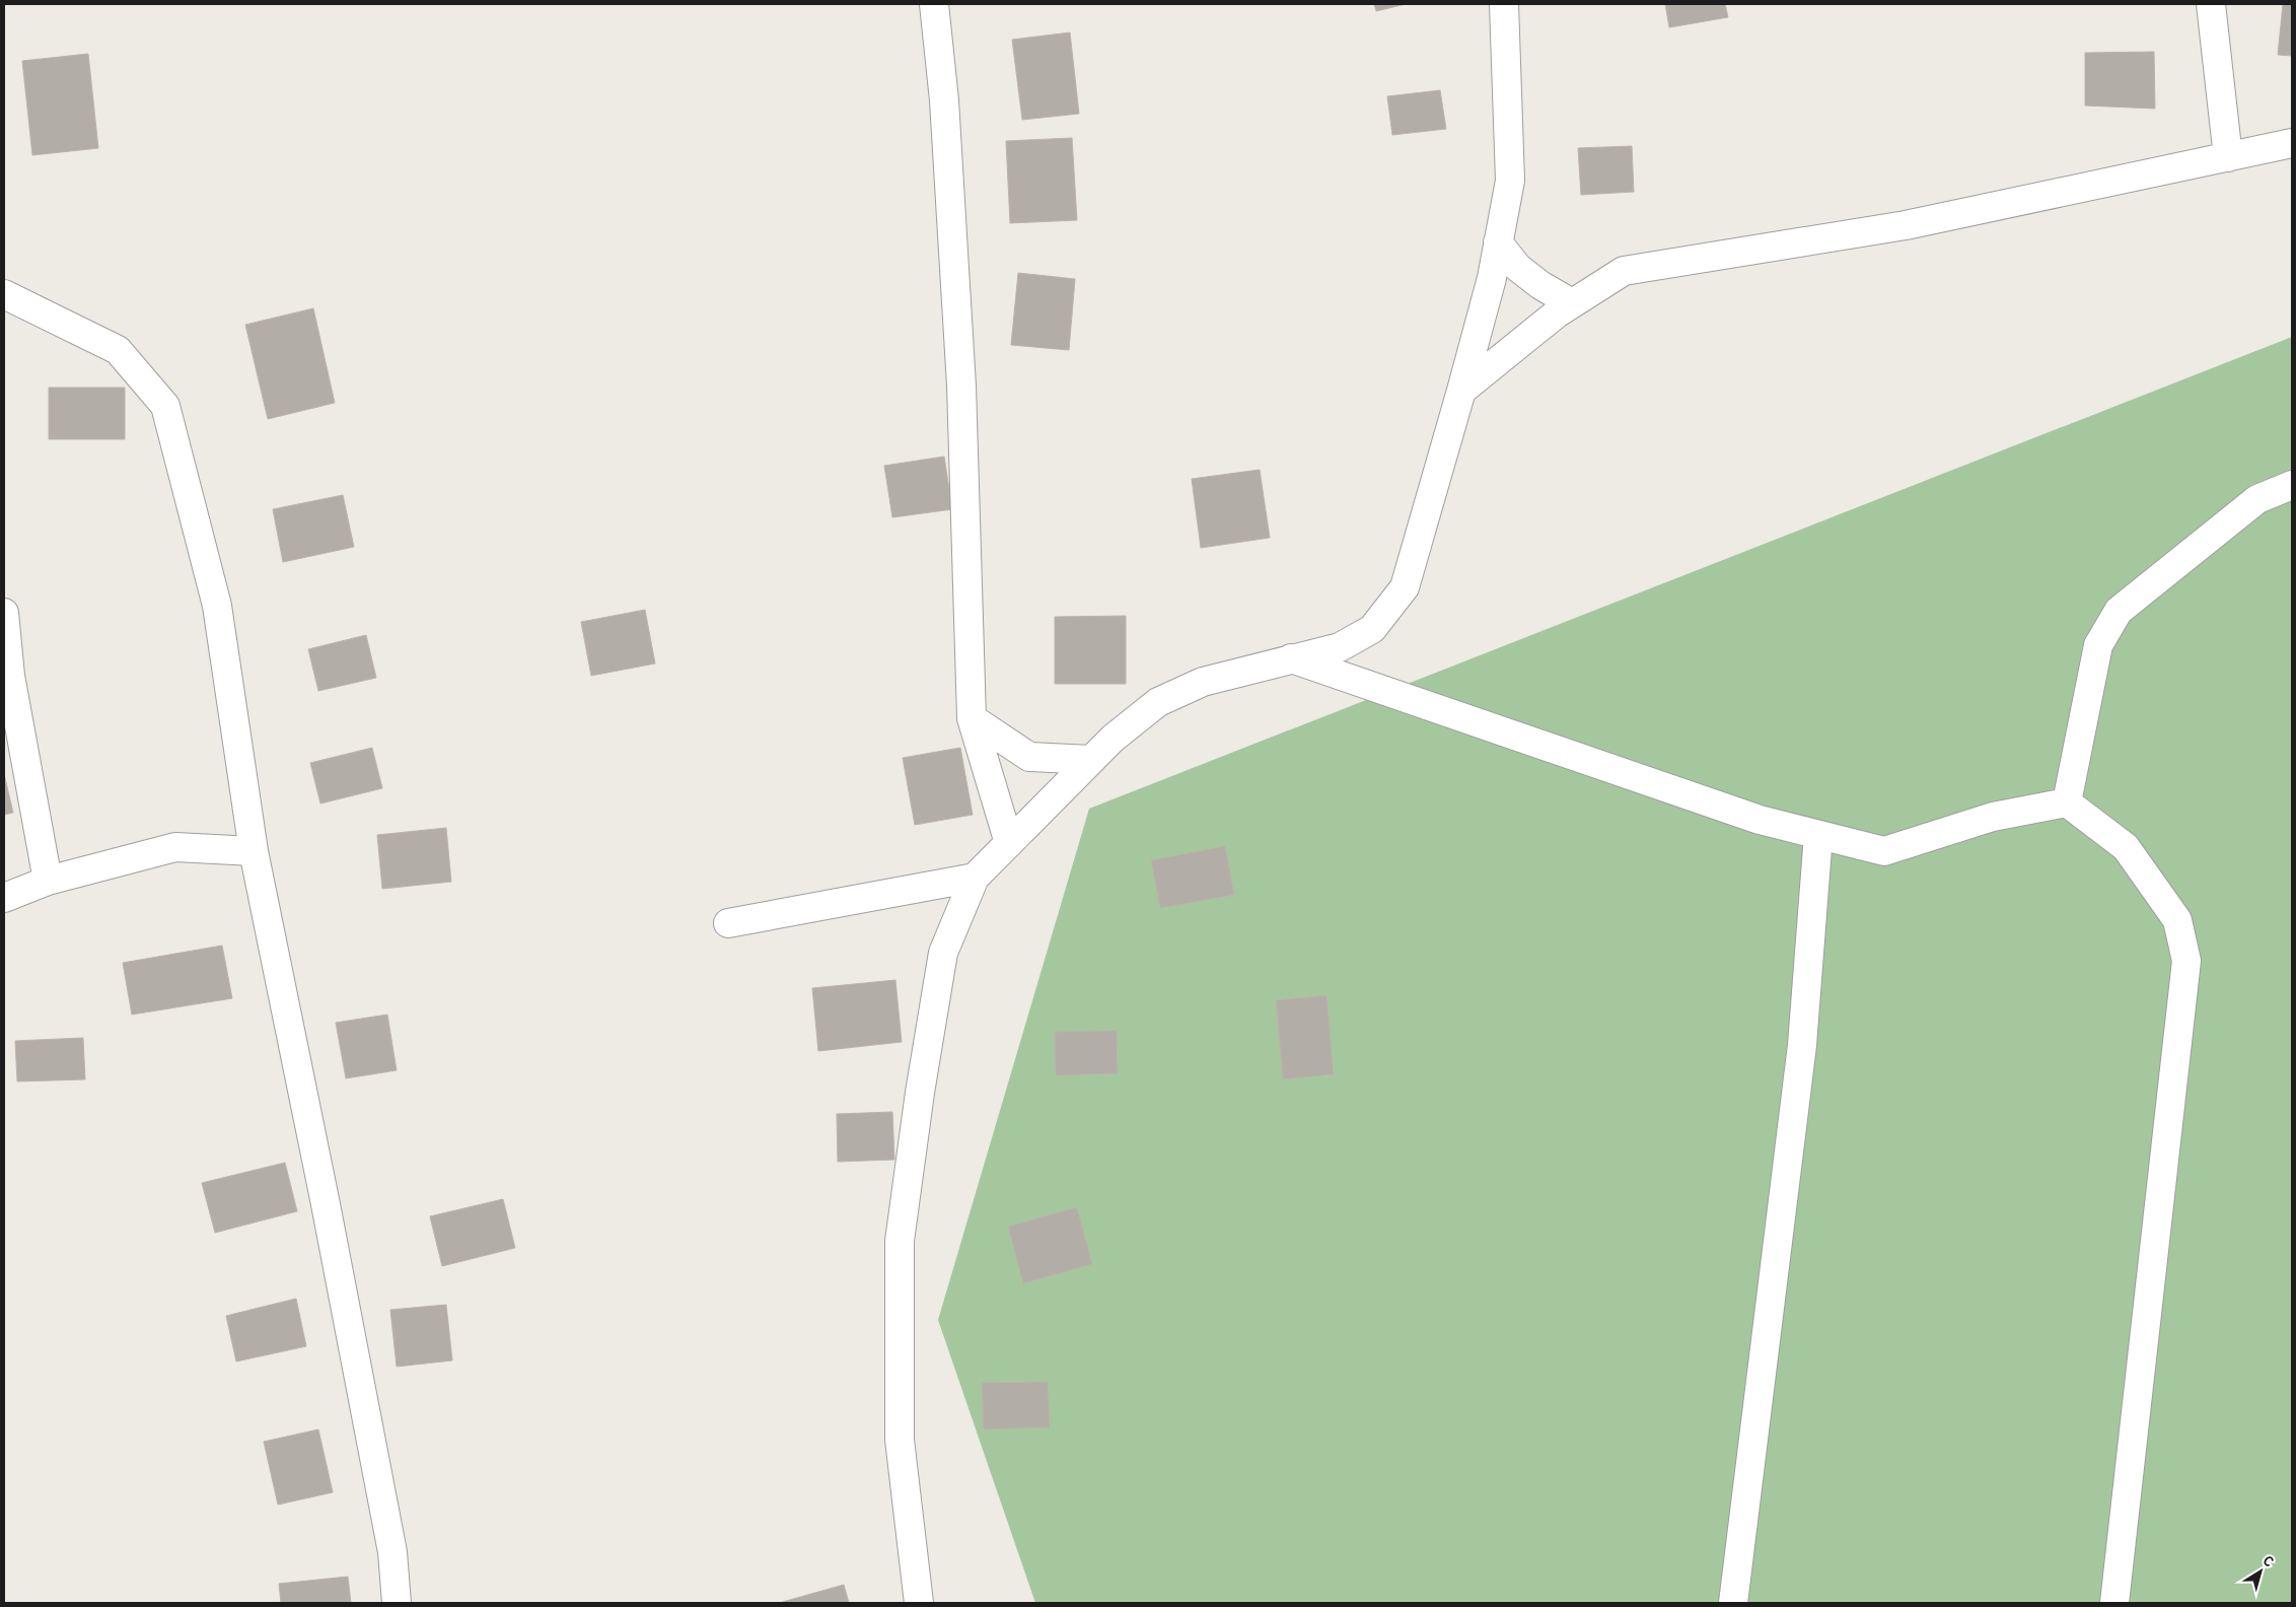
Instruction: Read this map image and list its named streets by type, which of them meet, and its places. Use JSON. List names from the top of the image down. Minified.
{"north":"top right"}
